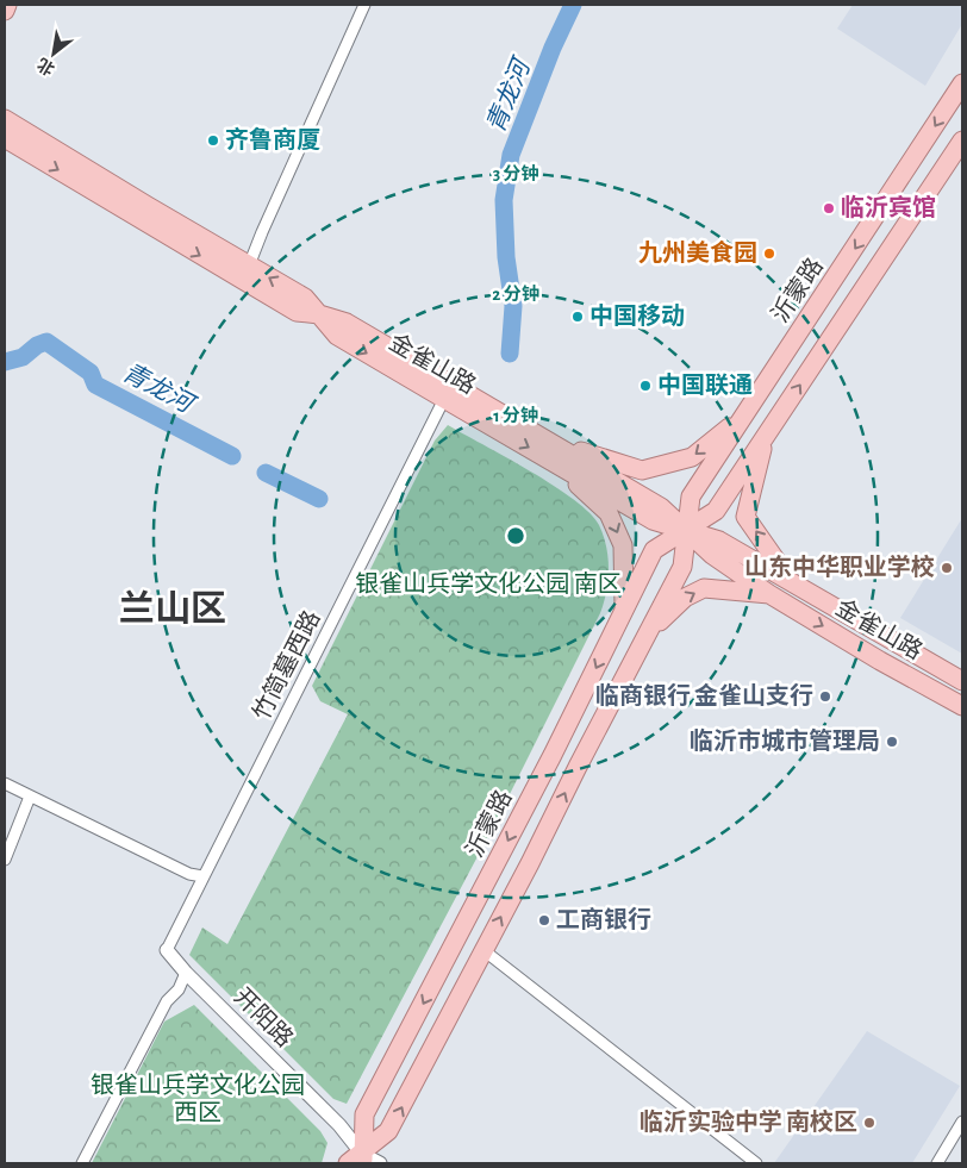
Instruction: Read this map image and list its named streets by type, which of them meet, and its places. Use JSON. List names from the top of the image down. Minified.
{"streets":{"main road":["沂蒙路","金雀山路"],"street":["竹简墓西路","开阳路"]},"crossings":[["沂蒙路","金雀山路"],["沂蒙路","开阳路"],["金雀山路","竹简墓西路"],["竹简墓西路","开阳路"]],"districts":["兰山区"],"water":["青龙河"],"parks":["银雀山兵学文化公园 南区","银雀山兵学文化公园 西区"],"places":["齐鲁商厦","临沂宾馆","九州美食园","中国移动","中国联通","山东中华职业学校","临商银行 金雀山支行","临沂市城市管理局","工商银行","临沂实验中学 南校区"],"north":"bottom left","rings":["3 分钟","2 分钟","1 分钟"]}
